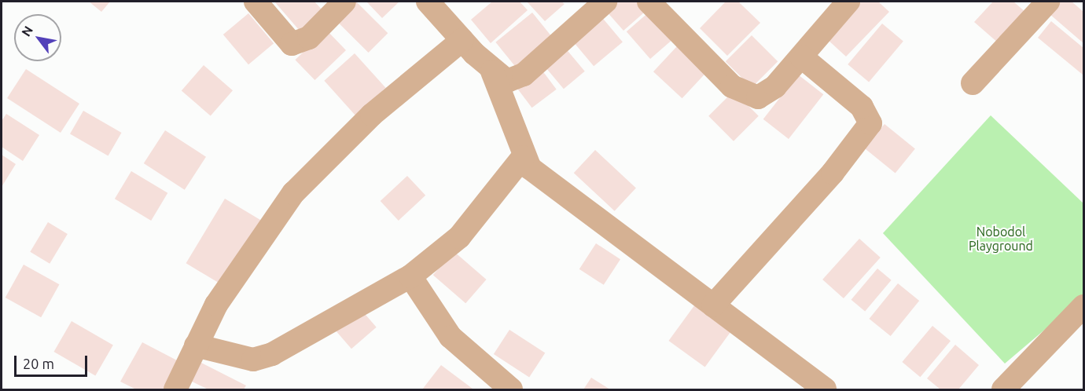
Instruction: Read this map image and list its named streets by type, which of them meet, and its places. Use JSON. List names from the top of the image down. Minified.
{"parks":["Nobodol Playground"],"scale_bar":"20 m","north":"top left"}
